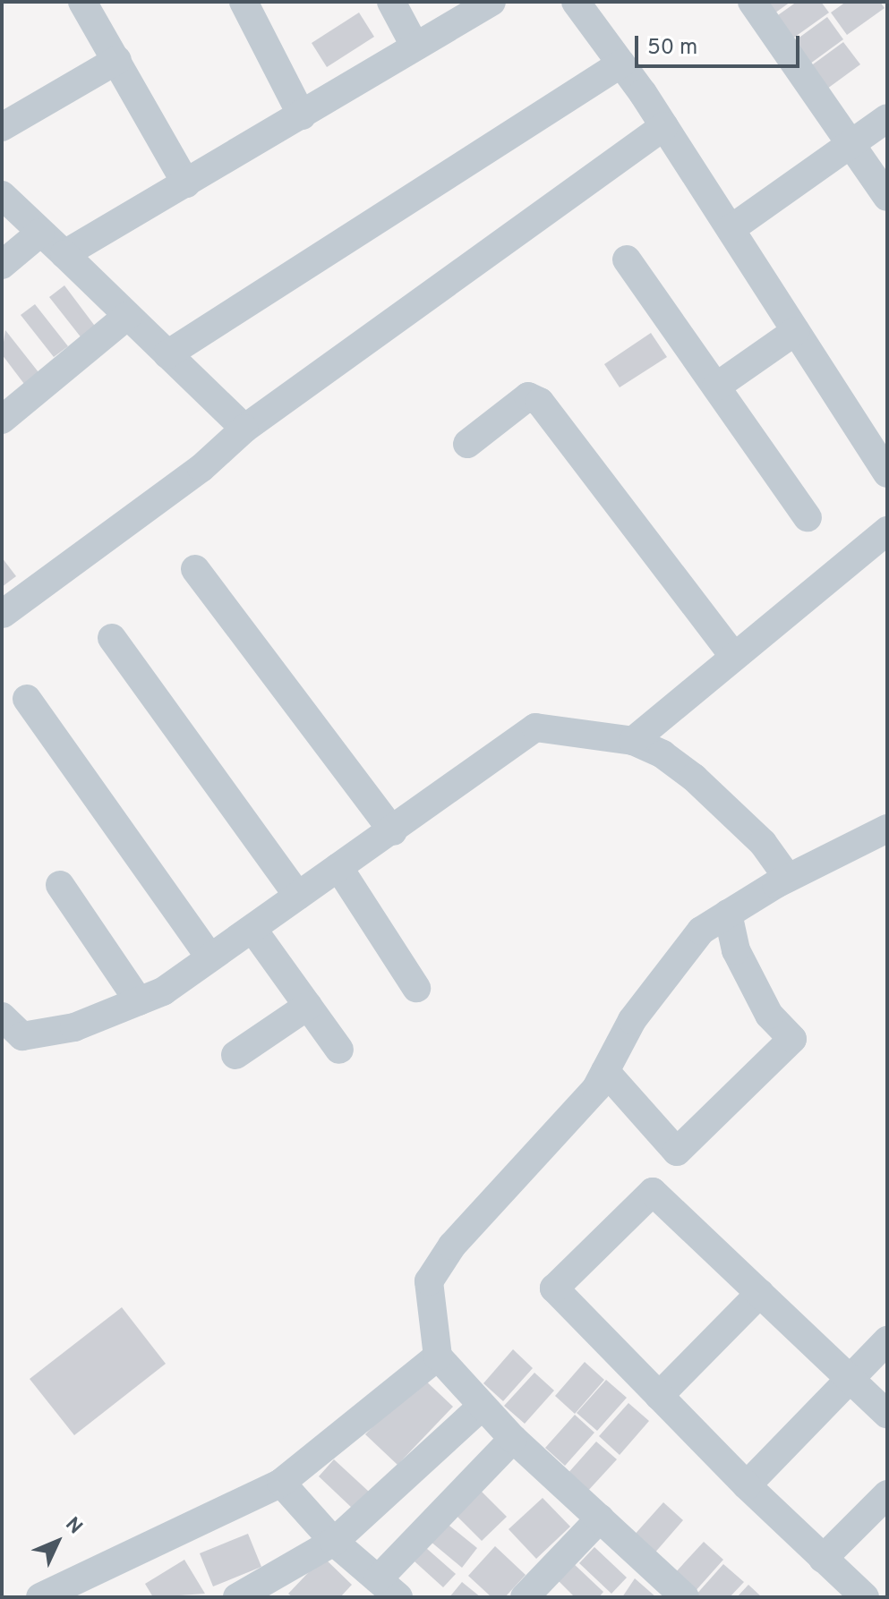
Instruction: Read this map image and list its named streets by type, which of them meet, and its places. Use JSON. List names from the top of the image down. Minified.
{"scale_bar":"50 m","north":"top right"}
